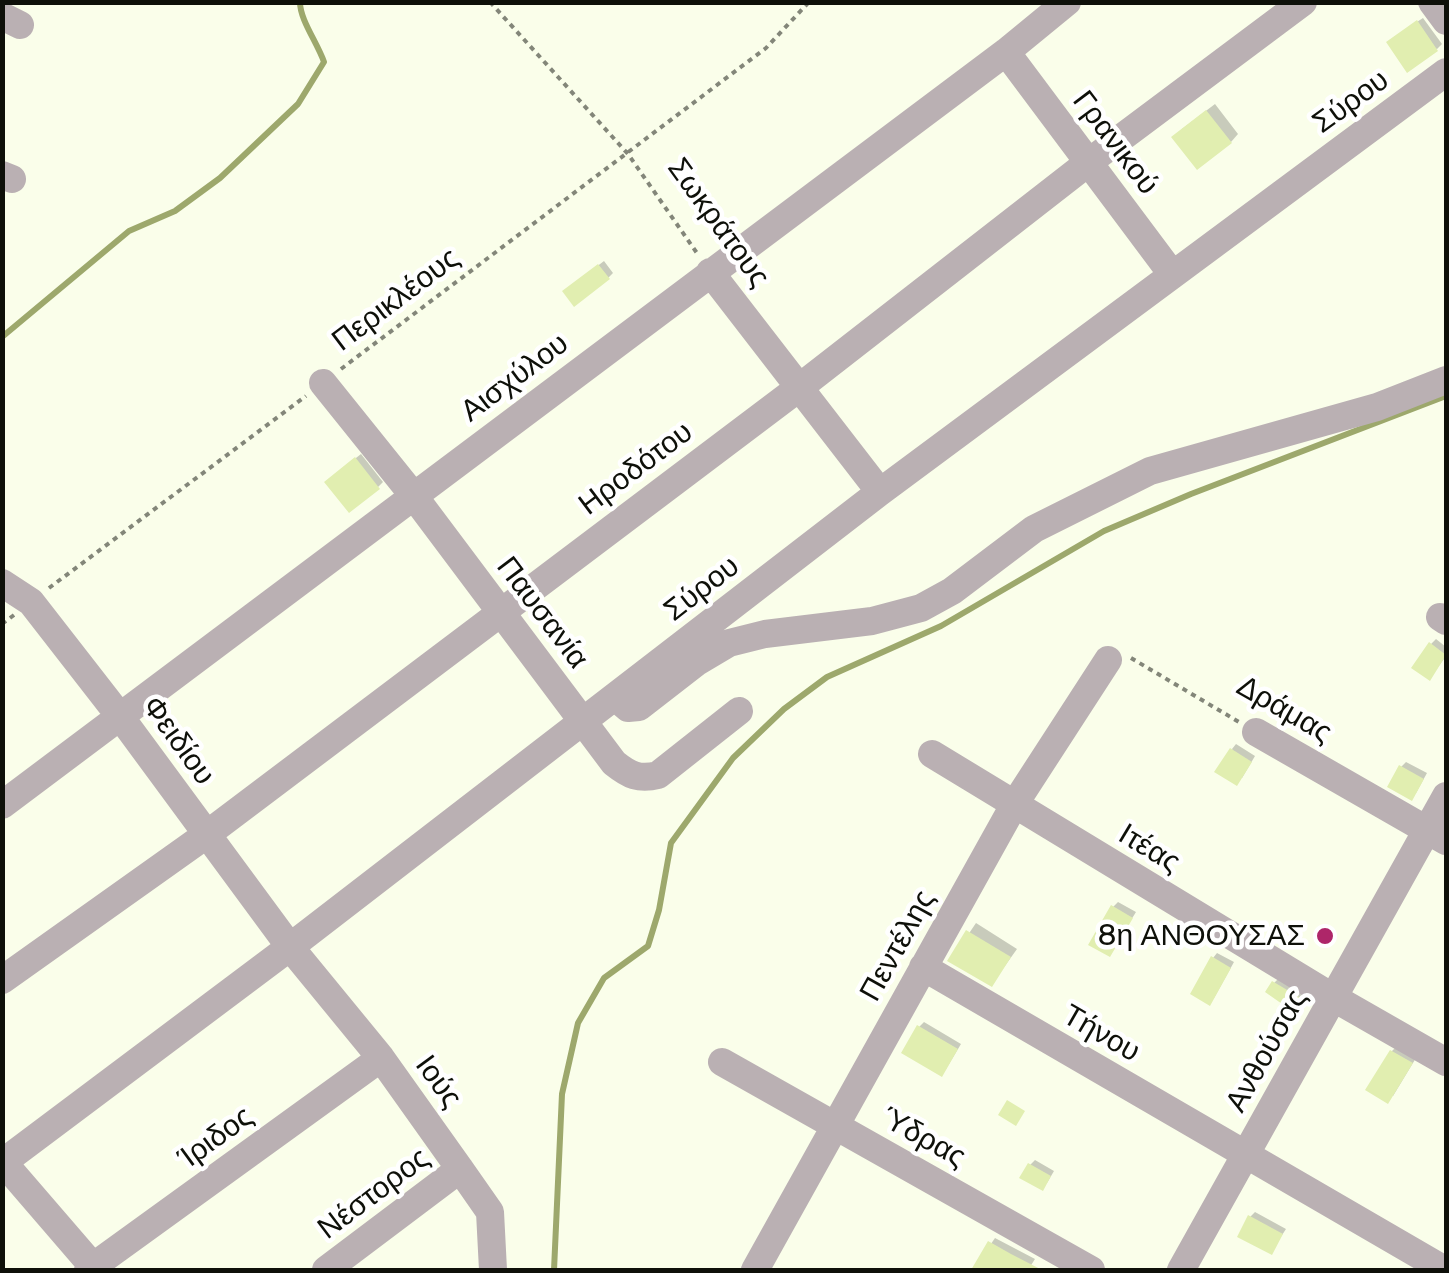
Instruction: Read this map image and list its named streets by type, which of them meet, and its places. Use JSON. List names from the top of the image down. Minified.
{"streets":{"street":["Σύρου","Γρανικού","Σωκράτους","Αισχύλου","Ηροδότου","Παυσανία","Δράμας","Φειδίου","Ιτέας","Πεντέλης","Τήνου","Ανθούσας","Ιούς","Ίριδος","Ύδρας","Νέστορος"],"path":["Περικλέους"]},"crossings":[["Σύρου","Γρανικού"],["Σύρου","Σωκράτους"],["Σύρου","Παυσανία"],["Σύρου","Φειδίου"],["Σύρου","Ιούς"],["Γρανικού","Αισχύλου"],["Γρανικού","Ηροδότου"],["Σωκράτους","Περικλέους"],["Σωκράτους","Αισχύλου"],["Σωκράτους","Ηροδότου"],["Περικλέους","Παυσανία"],["Περικλέους","Φειδίου"],["Αισχύλου","Παυσανία"],["Αισχύλου","Φειδίου"],["Ηροδότου","Παυσανία"],["Ηροδότου","Φειδίου"],["Δράμας","Πεντέλης"],["Δράμας","Ανθούσας"],["Φειδίου","Ιούς"],["Ιτέας","Πεντέλης"],["Ιτέας","Ανθούσας"],["Πεντέλης","Τήνου"],["Πεντέλης","Ύδρας"],["Τήνου","Ανθούσας"],["Ιούς","Ίριδος"],["Ιούς","Νέστορος"]],"places":["8η ΑΝΘΟΥΣΑΣ"]}
